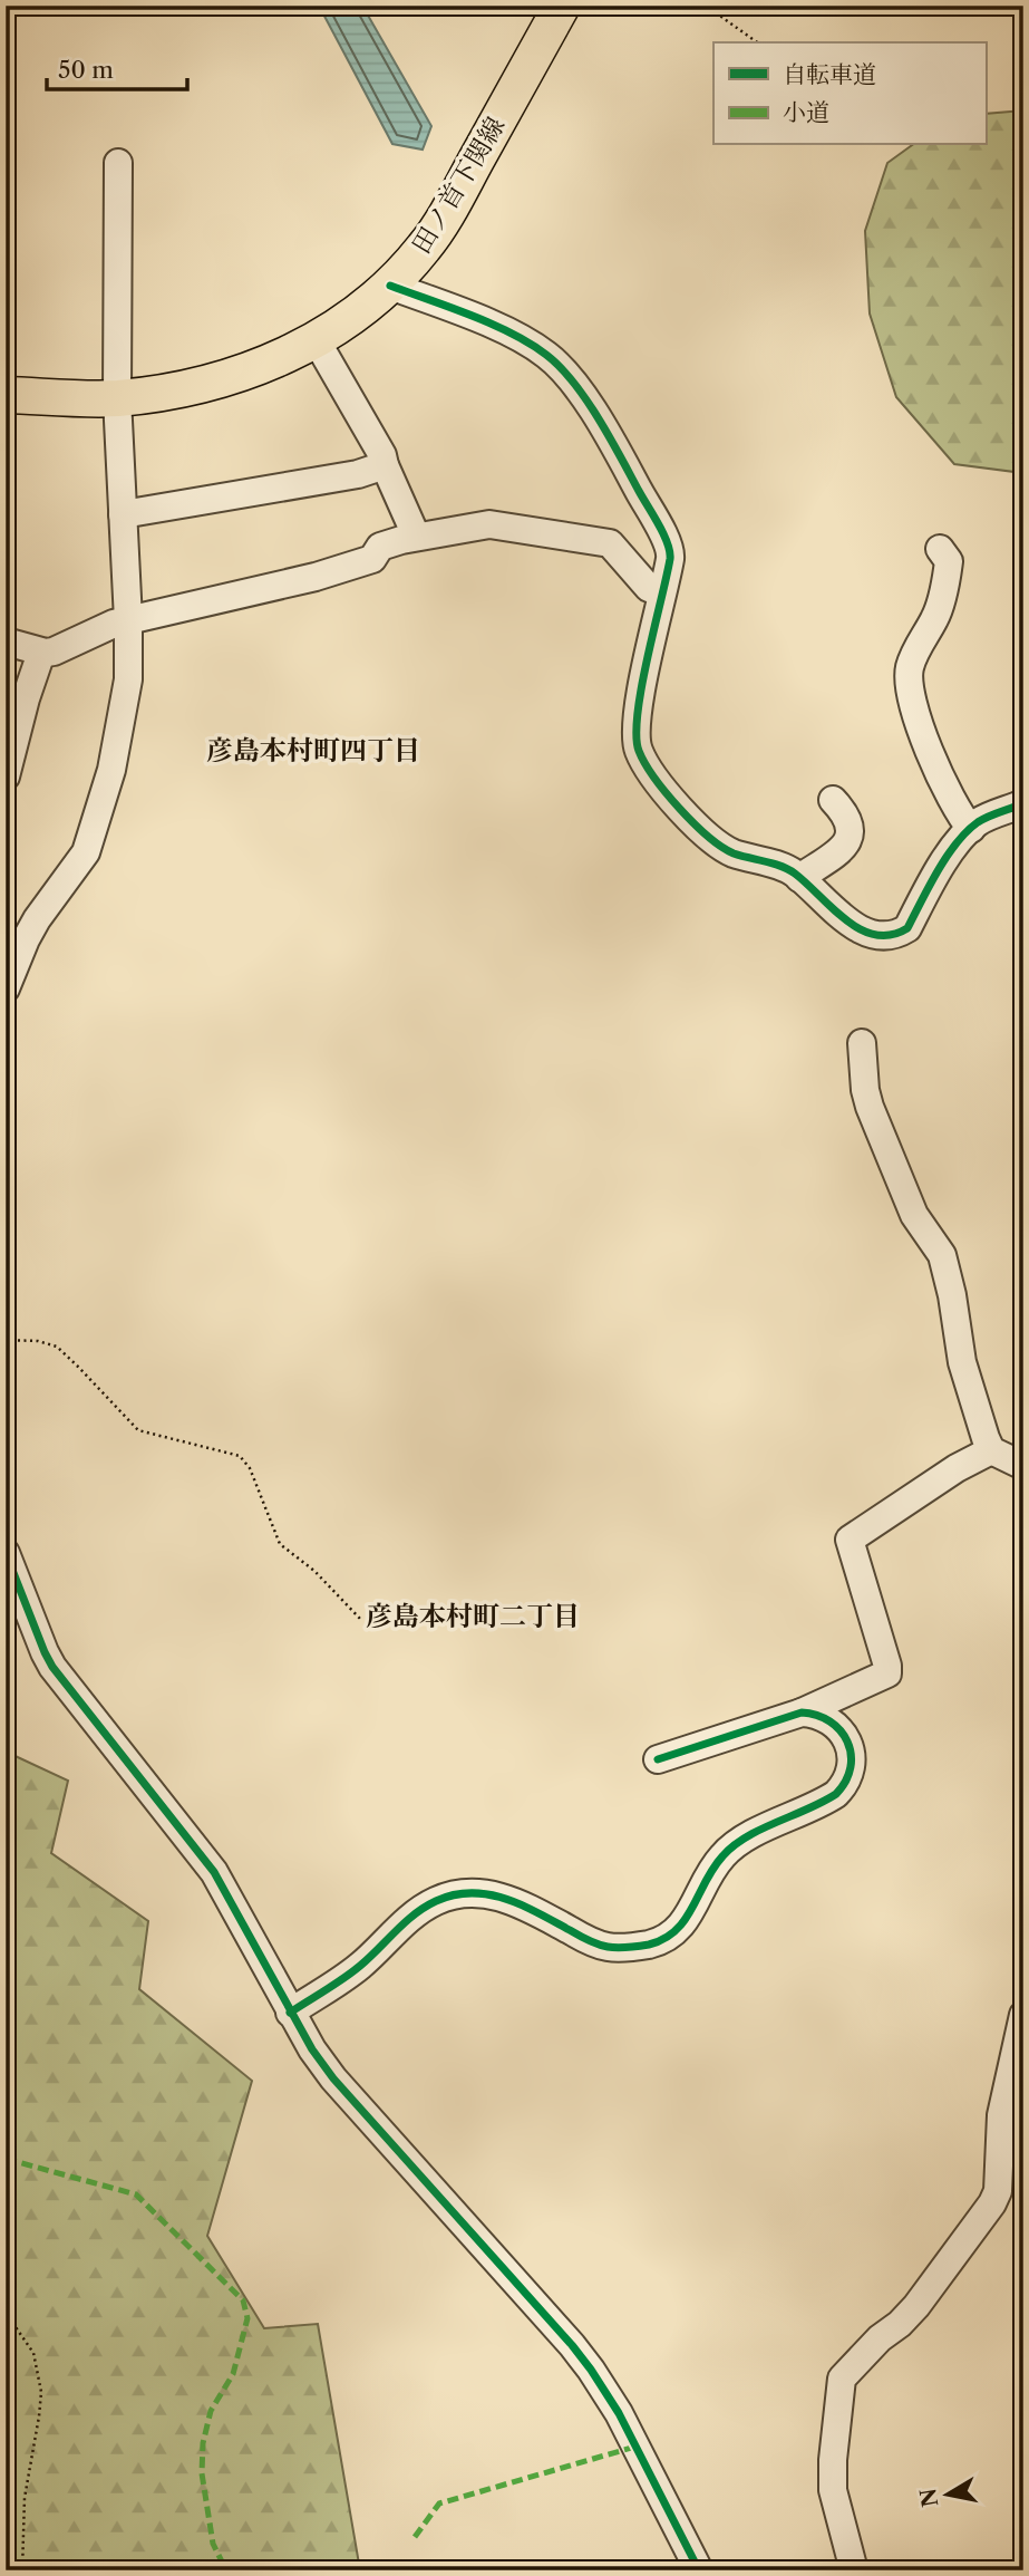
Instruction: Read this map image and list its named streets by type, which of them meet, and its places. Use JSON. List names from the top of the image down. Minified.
{"streets":{"main road":["田ノ首下関線"]},"districts":["彦島本村町四丁目","彦島本村町二丁目"],"legend":["自転車道","小道"],"scale_bar":"50 m","north":"left"}
